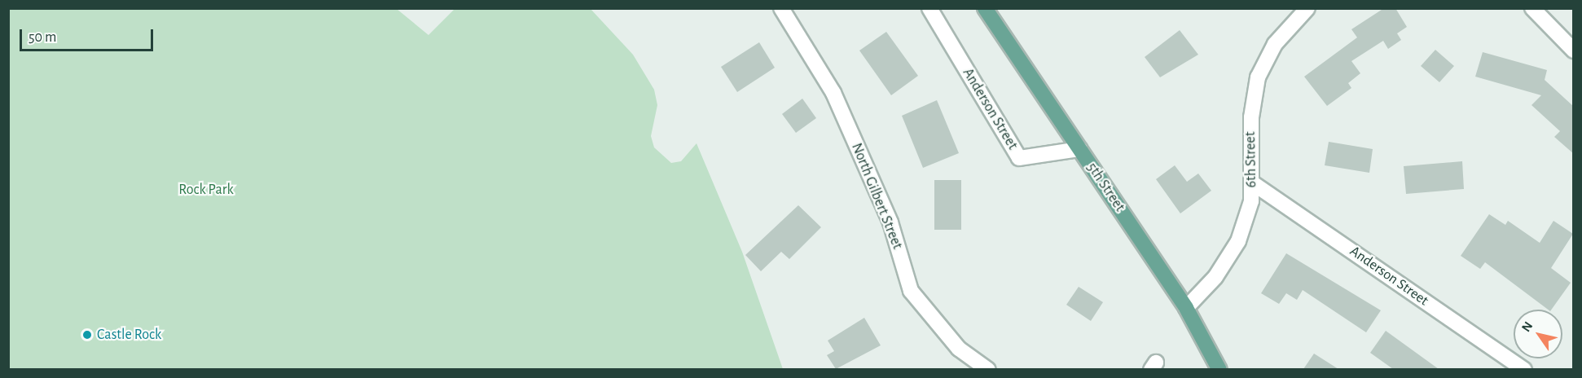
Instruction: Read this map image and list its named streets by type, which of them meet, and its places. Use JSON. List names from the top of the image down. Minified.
{"streets":{"main road":["5th Street"],"street":["Anderson Street","6th Street","North Gilbert Street"]},"crossings":[["Anderson Street","6th Street"],["Anderson Street","5th Street"],["6th Street","5th Street"]],"parks":["Rock Park"],"places":["Castle Rock"],"scale_bar":"50 m","north":"top left"}
